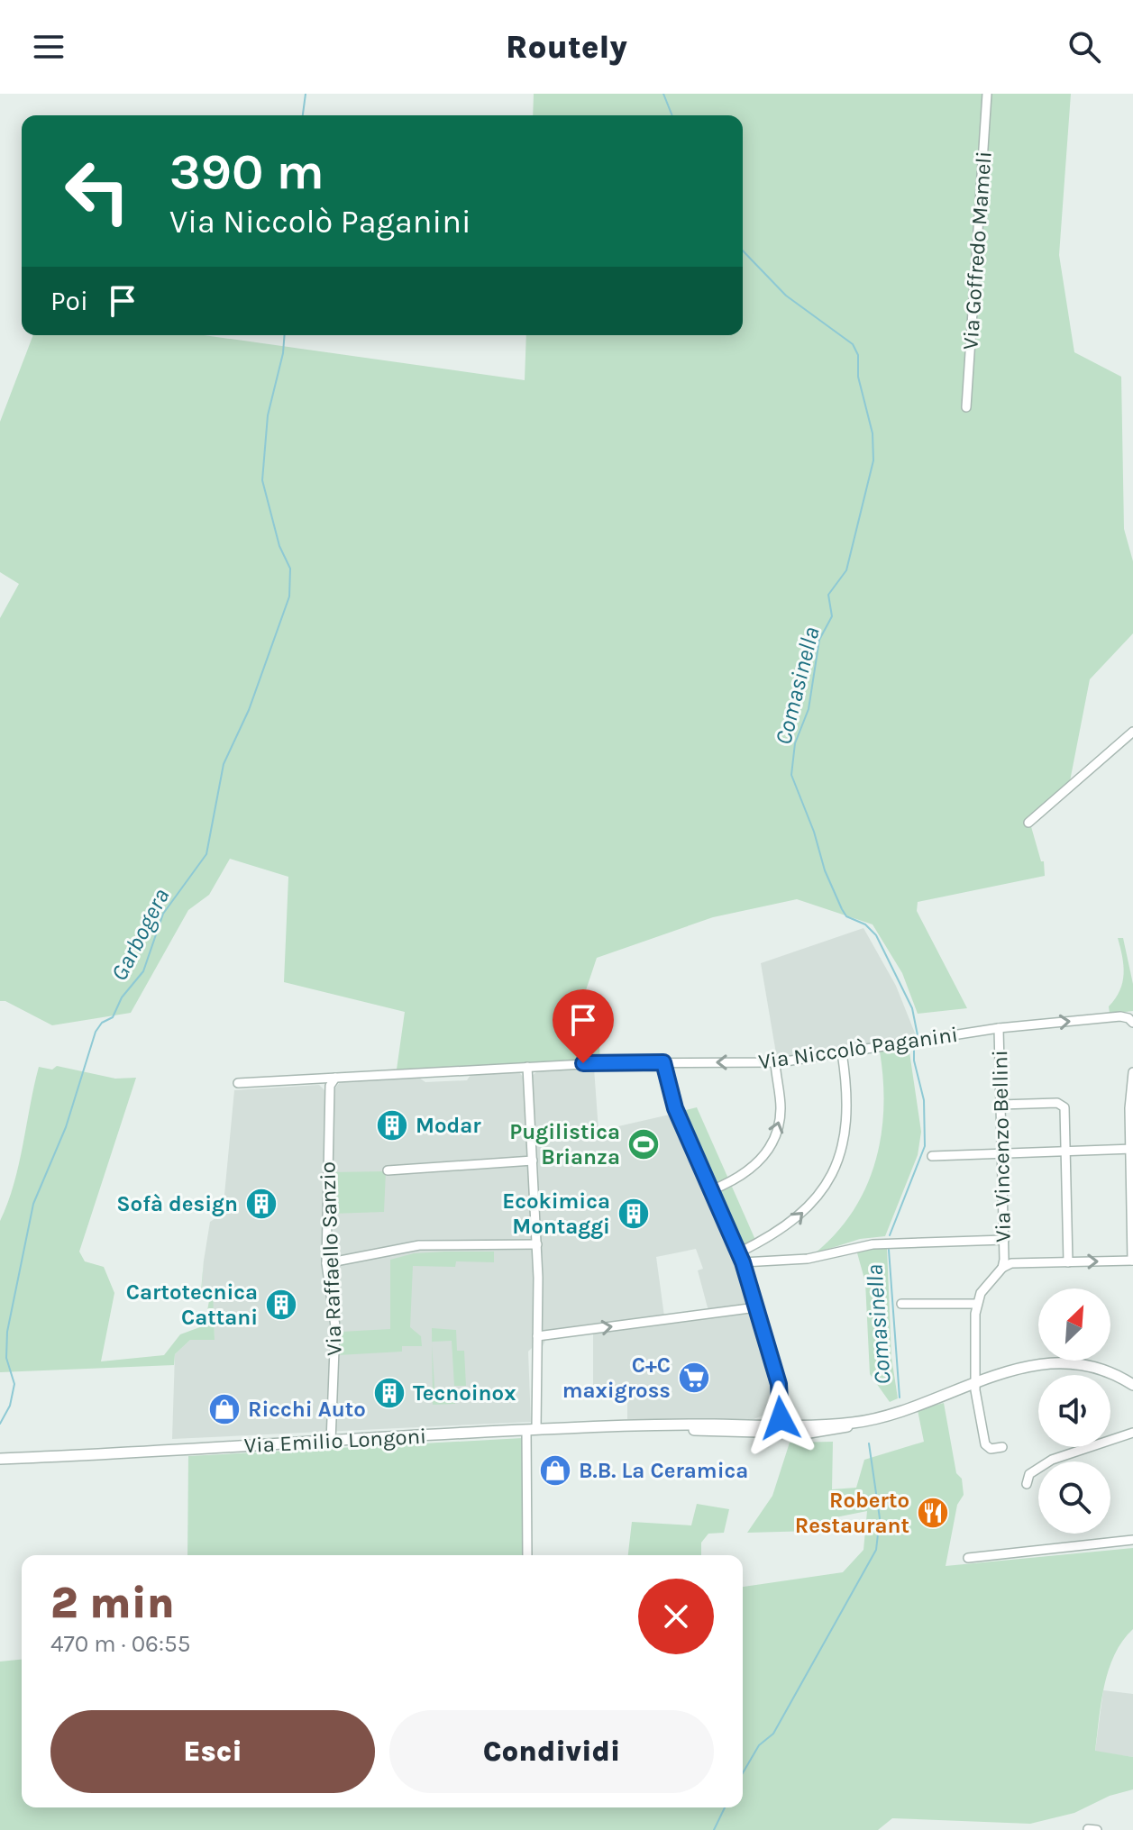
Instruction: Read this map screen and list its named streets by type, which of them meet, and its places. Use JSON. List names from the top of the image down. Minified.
{"streets":{"street":["Via Goffredo Mameli","Via Niccolò Paganini","Via Vincenzo Bellini","Via Raffaello Sanzio","Via Emilio Longoni"]},"crossings":[["Via Niccolò Paganini","Via Vincenzo Bellini"],["Via Niccolò Paganini","Via Raffaello Sanzio"],["Via Raffaello Sanzio","Via Emilio Longoni"]],"water":["Comasinella","Garbogera"],"places":{"building":["Modar","Sofà design","Ecokimica Montaggi","Cartotecnica Cattani","Tecnoinox"],"sports":["Pugilistica Brianza"],"supermarket":["C+C maxigross"],"shop":["Ricchi Auto","B.B. La Ceramica"],"restaurant":["Roberto Restaurant"]},"north":"top right","page":{"header":"Routely","turn":["390 m","Via Niccolò Paganini"],"then":"Poi","heading":["2 min","470 m · 06:55"],"buttons":["Esci","Condividi"]}}
